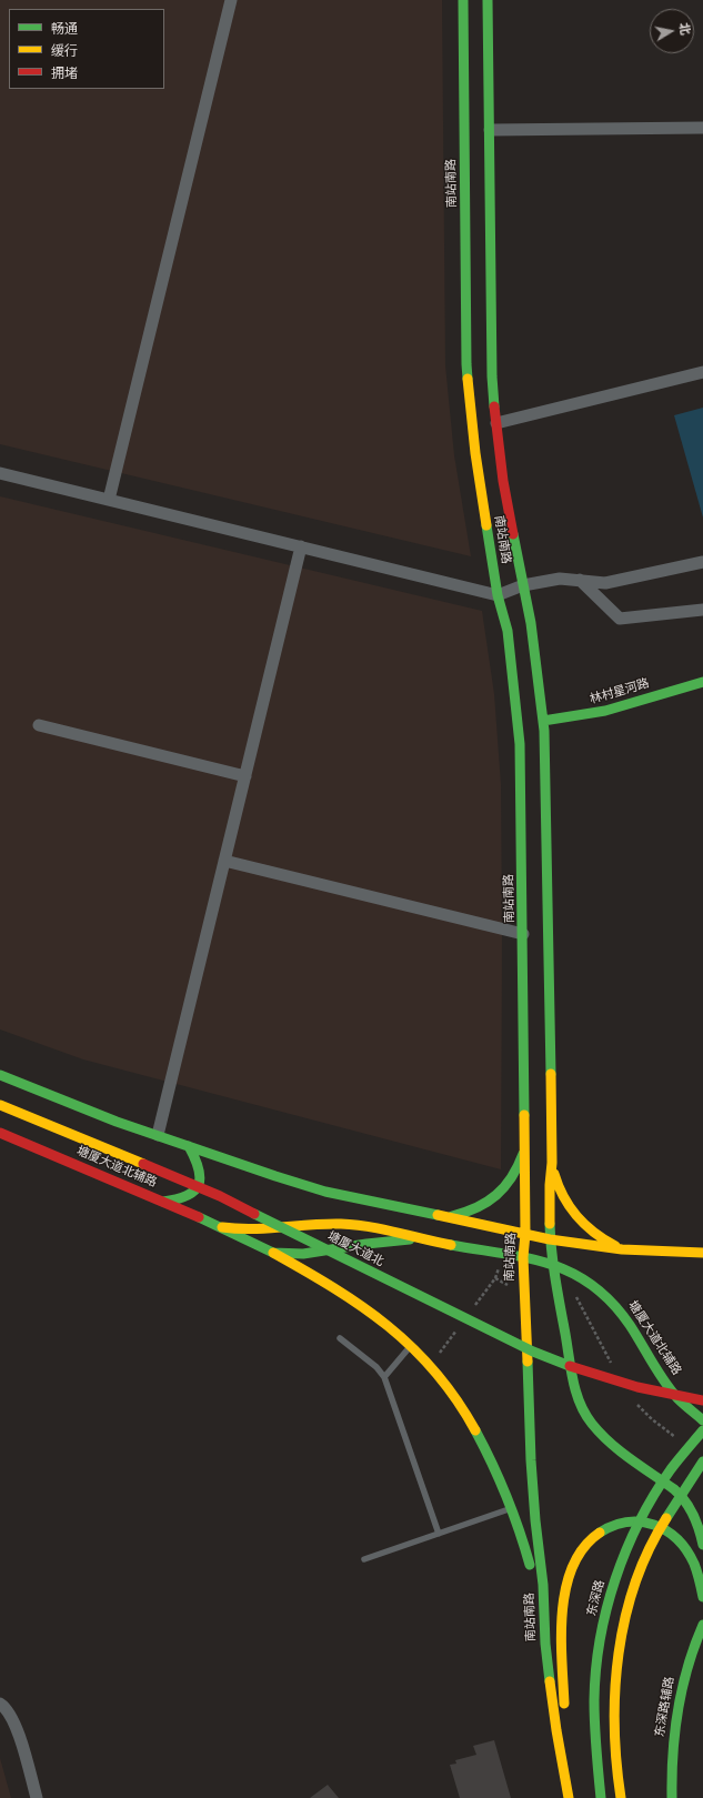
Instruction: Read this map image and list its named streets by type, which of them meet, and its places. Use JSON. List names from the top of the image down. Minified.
{"streets":{"main road":["南站南路","林村星河路","塘厦大道北辅路","塘厦大道北","东深路","东深路辅路"]},"crossings":[["南站南路","林村星河路"],["南站南路","塘厦大道北辅路"]],"legend":["畅通","缓行","拥堵"],"north":"right"}
